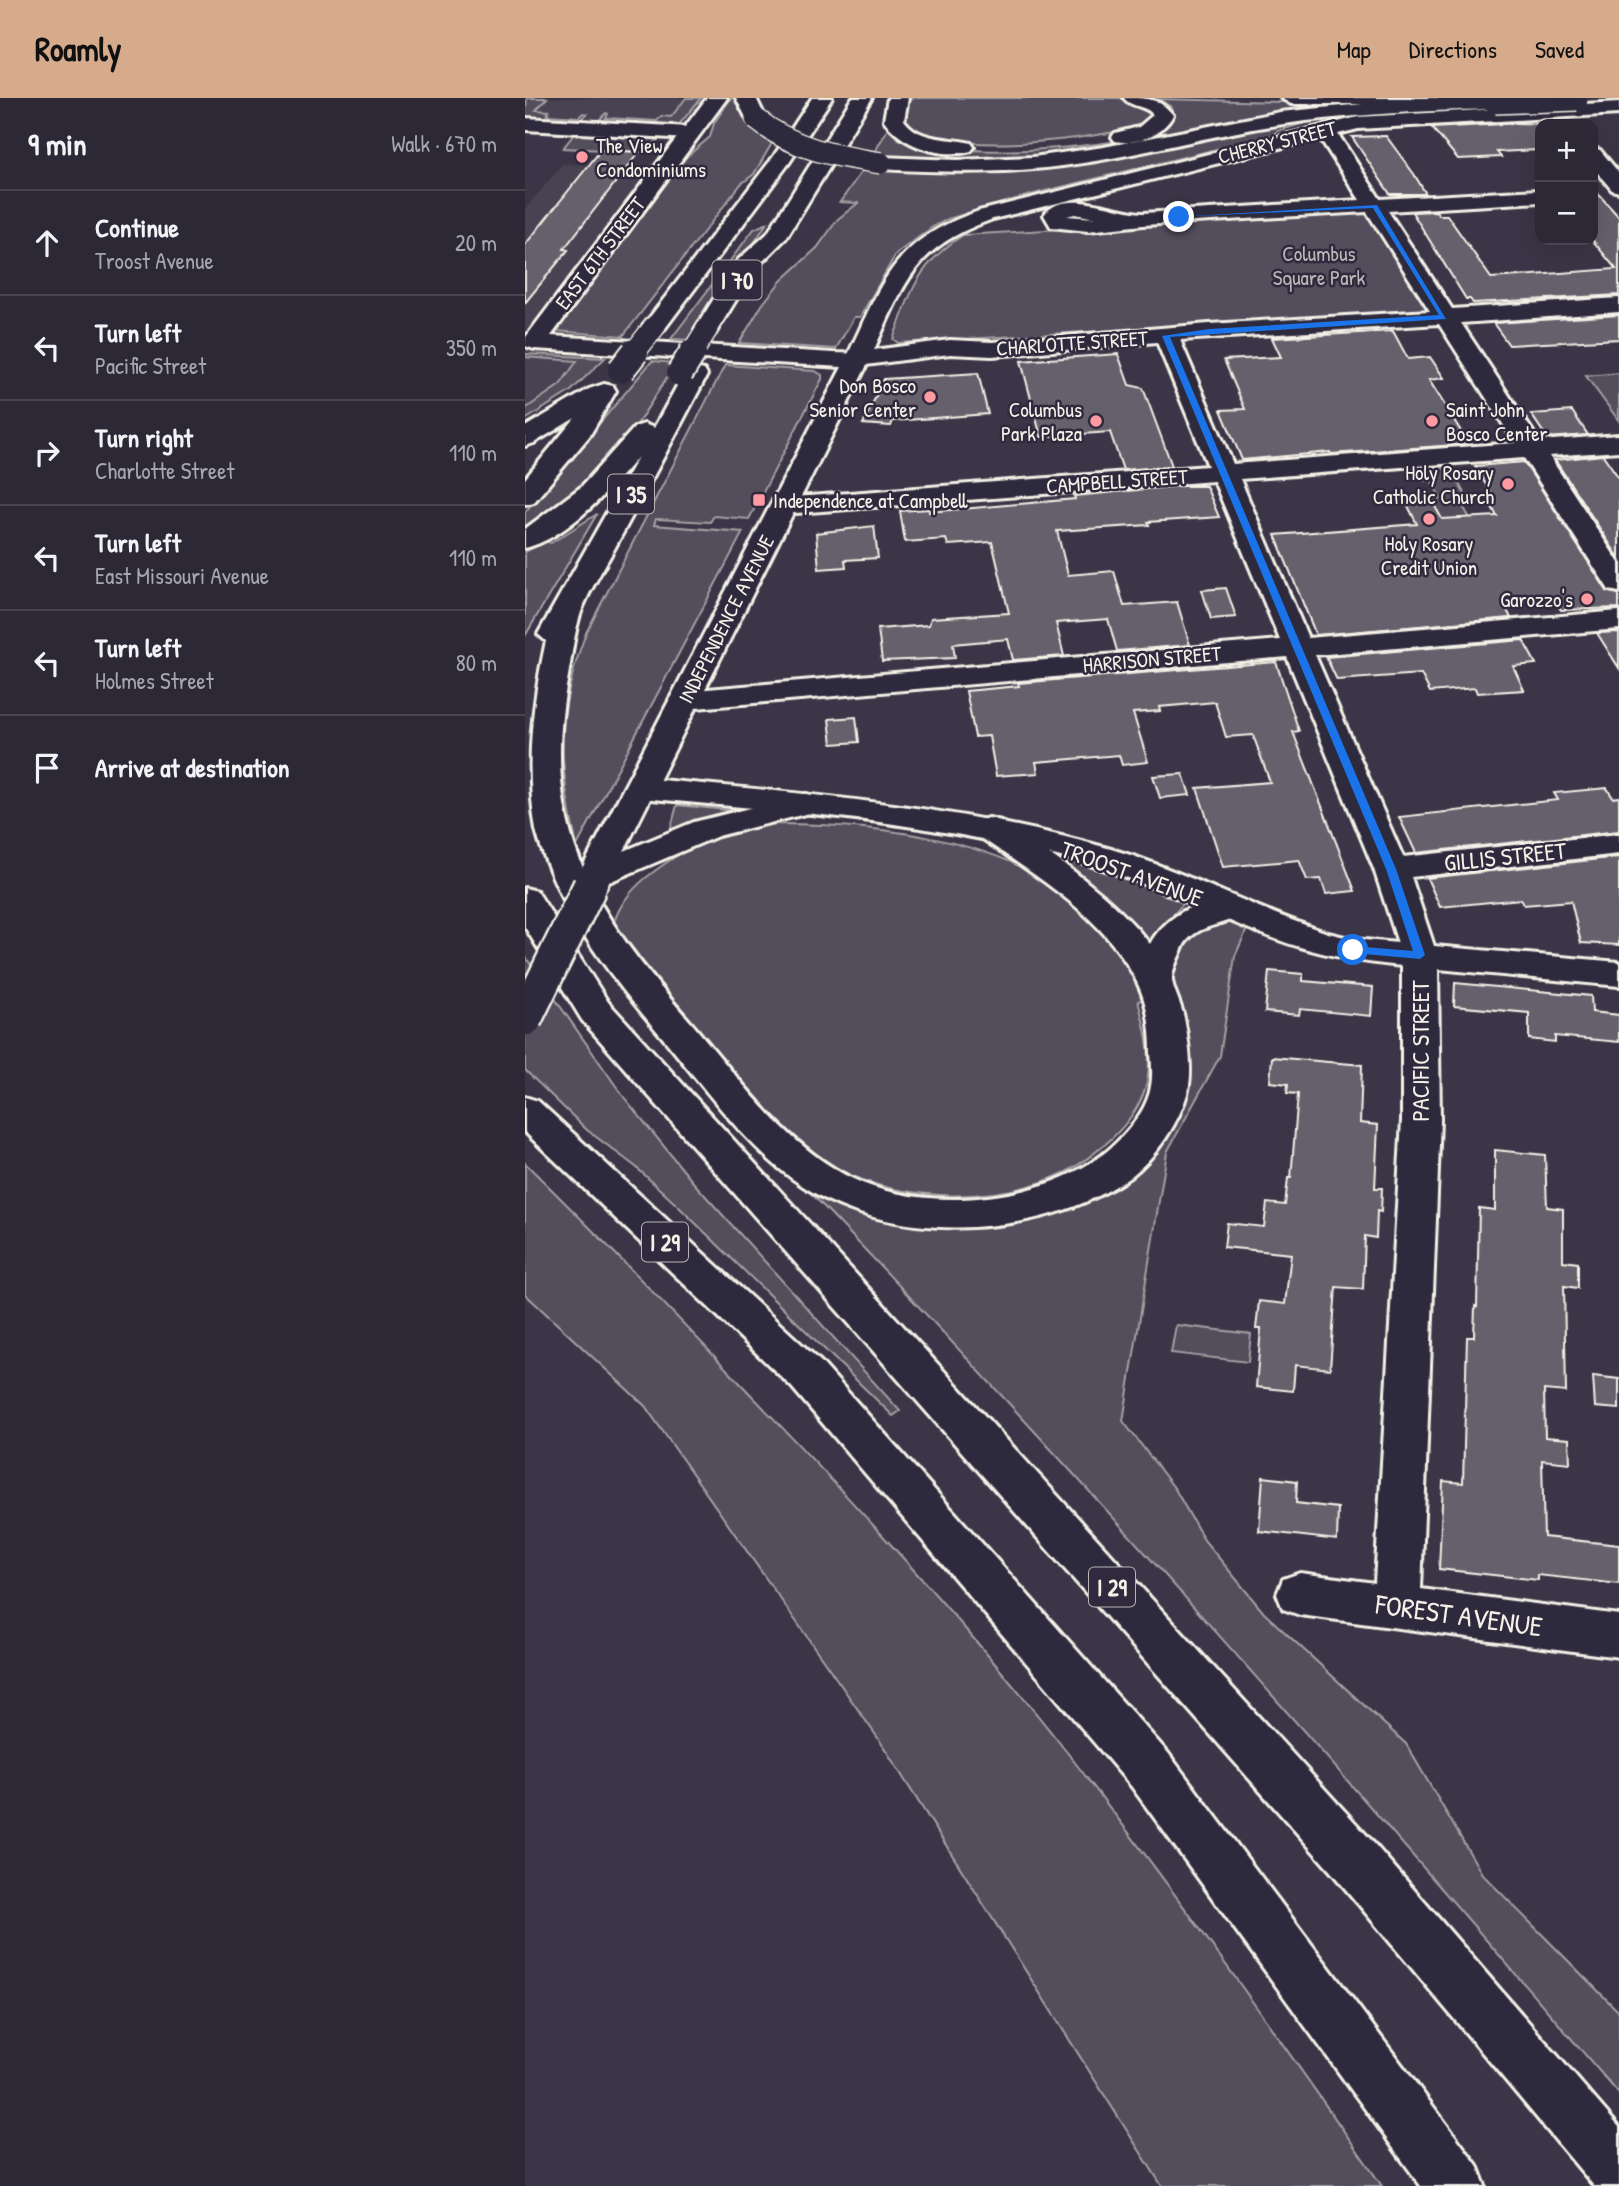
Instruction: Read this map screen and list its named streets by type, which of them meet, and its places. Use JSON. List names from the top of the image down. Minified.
{"streets":{"main road":["CHERRY STREET","EAST 6TH STREET","I 70","CHARLOTTE STREET","CAMPBELL STREET","I 35","INDEPENDENCE AVENUE","HARRISON STREET","GILLIS STREET","TROOST AVENUE","PACIFIC STREET","I 29","FOREST AVENUE"]},"crossings":[["CHERRY STREET","INDEPENDENCE AVENUE"],["EAST 6TH STREET","CHARLOTTE STREET"],["I 70","I 35"],["CHARLOTTE STREET","INDEPENDENCE AVENUE"],["CHARLOTTE STREET","PACIFIC STREET"],["CAMPBELL STREET","INDEPENDENCE AVENUE"],["CAMPBELL STREET","PACIFIC STREET"],["INDEPENDENCE AVENUE","HARRISON STREET"],["INDEPENDENCE AVENUE","TROOST AVENUE"],["HARRISON STREET","PACIFIC STREET"],["GILLIS STREET","PACIFIC STREET"],["TROOST AVENUE","PACIFIC STREET"],["PACIFIC STREET","FOREST AVENUE"]],"parks":["Columbus Square Park"],"places":{"other":["The View Condominiums","Don Bosco Senior Center","Columbus Park Plaza","Saint John Bosco Center","Holy Rosary Catholic Church","Holy Rosary Credit Union","Garozzo's"],"transit":["Independence at Campbell"]},"page":{"header":"Roamly","nav":["Map","Directions","Saved"],"heading":["9 min","Walk · 670 m"],"map_buttons":["+","−"],"list":[["Continue","Troost Avenue","20 m"],["Turn left","Pacific Street","350 m"],["Turn right","Charlotte Street","110 m"],["Turn left","East Missouri Avenue","110 m"],["Turn left","Holmes Street","80 m"],"Arrive at destination"]}}
